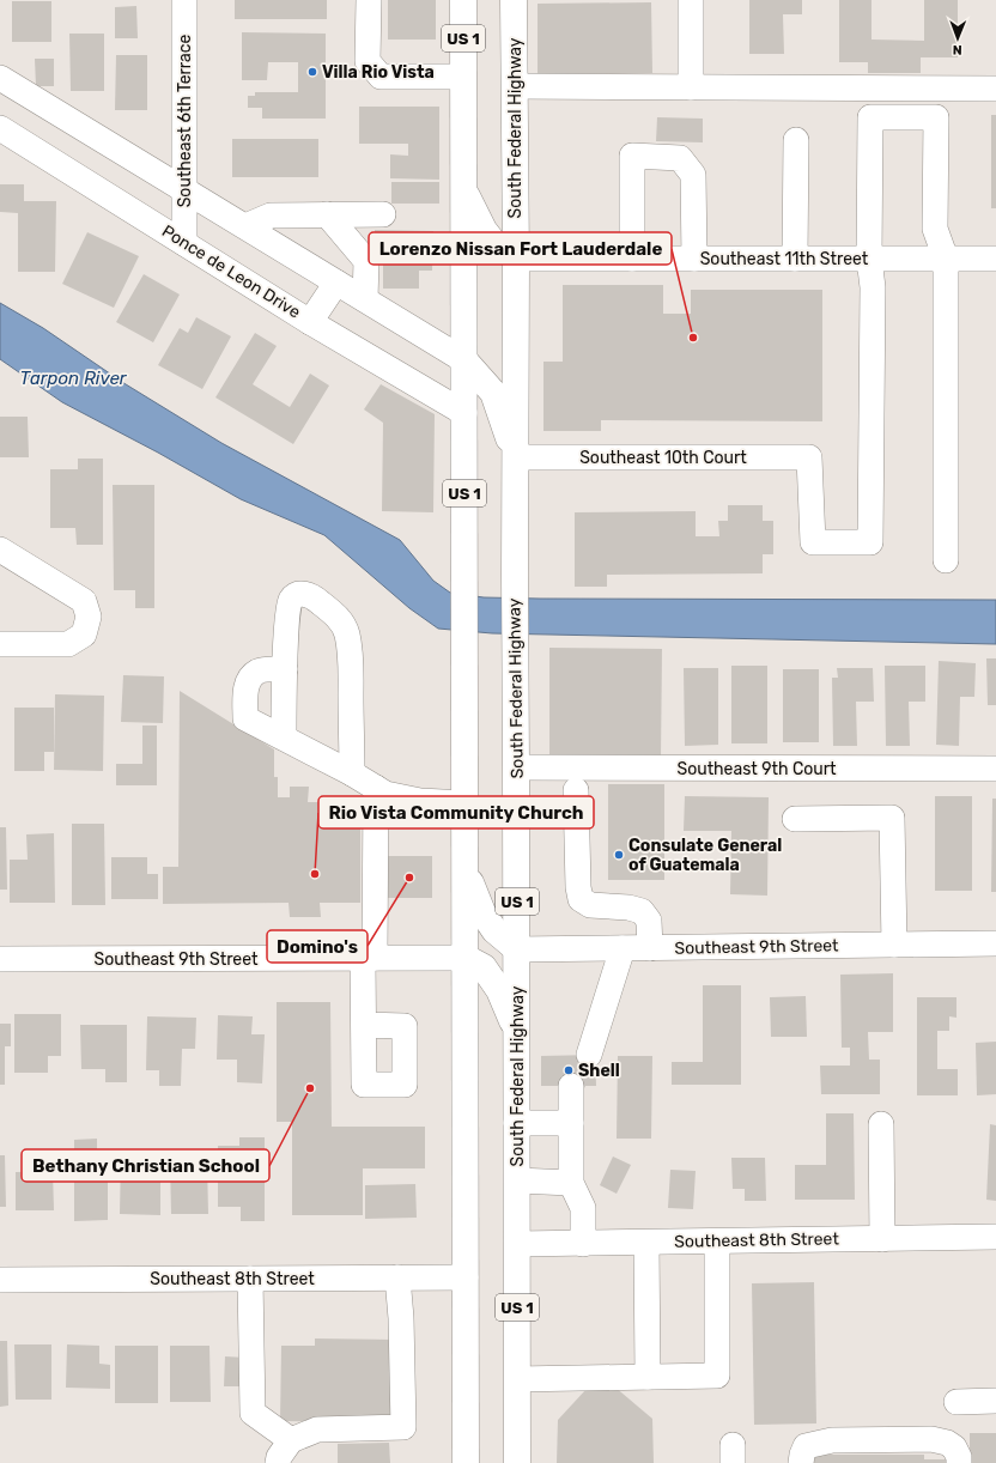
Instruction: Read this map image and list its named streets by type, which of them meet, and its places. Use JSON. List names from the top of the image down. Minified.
{"streets":{"main road":["US 1","South Federal Highway"],"street":["Southeast 6th Terrace","Southeast 11th Street","Ponce de Leon Drive","Southeast 10th Court","Southeast 9th Court","Southeast 9th Street","Southeast 8th Street"]},"crossings":[["US 1","Ponce de Leon Drive"],["US 1","Southeast 9th Street"],["US 1","Southeast 8th Street"],["Southeast 6th Terrace","Ponce de Leon Drive"],["South Federal Highway","Southeast 11th Street"],["South Federal Highway","Southeast 10th Court"],["South Federal Highway","Southeast 9th Court"],["South Federal Highway","Southeast 9th Street"],["South Federal Highway","Southeast 8th Street"],["Southeast 11th Street","Southeast 10th Court"]],"water":["Tarpon River"],"places":["Villa Rio Vista","Lorenzo Nissan Fort Lauderdale","Consulate General of Guatemala","Rio Vista Community Church","Domino's","Shell","Bethany Christian School"],"north":"bottom"}
